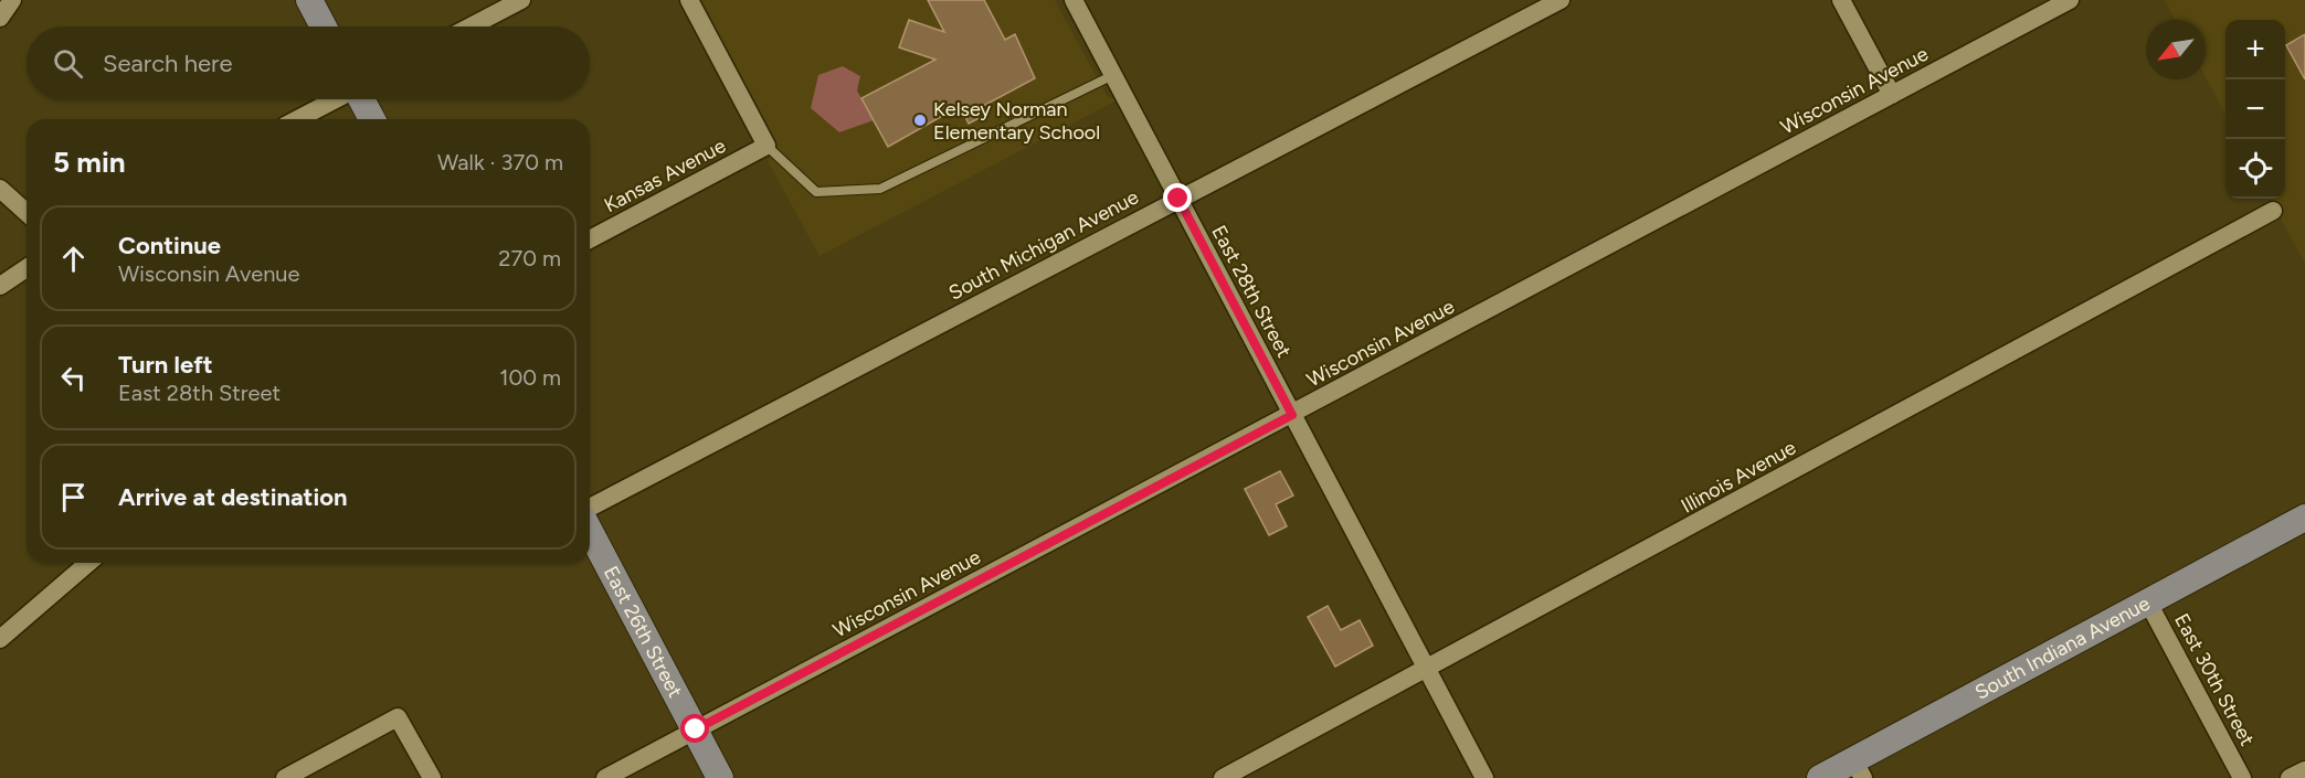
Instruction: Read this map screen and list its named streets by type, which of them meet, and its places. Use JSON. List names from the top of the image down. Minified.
{"streets":{"street":["Wisconsin Avenue","Kansas Avenue","South Michigan Avenue","East 28th Street","Illinois Avenue","East 26th Street","South Indiana Avenue","East 30th Street"]},"crossings":[["Wisconsin Avenue","East 28th Street"],["Wisconsin Avenue","East 26th Street"],["South Michigan Avenue","East 28th Street"],["East 28th Street","Illinois Avenue"],["South Indiana Avenue","East 30th Street"]],"places":["Kelsey Norman Elementary School"],"north":"bottom left","page":{"map_buttons":["+","−"],"search":"Search here","heading":["5 min","Walk · 370 m"],"list":[["Continue","Wisconsin Avenue","270 m"],["Turn left","East 28th Street","100 m"],"Arrive at destination"]}}
